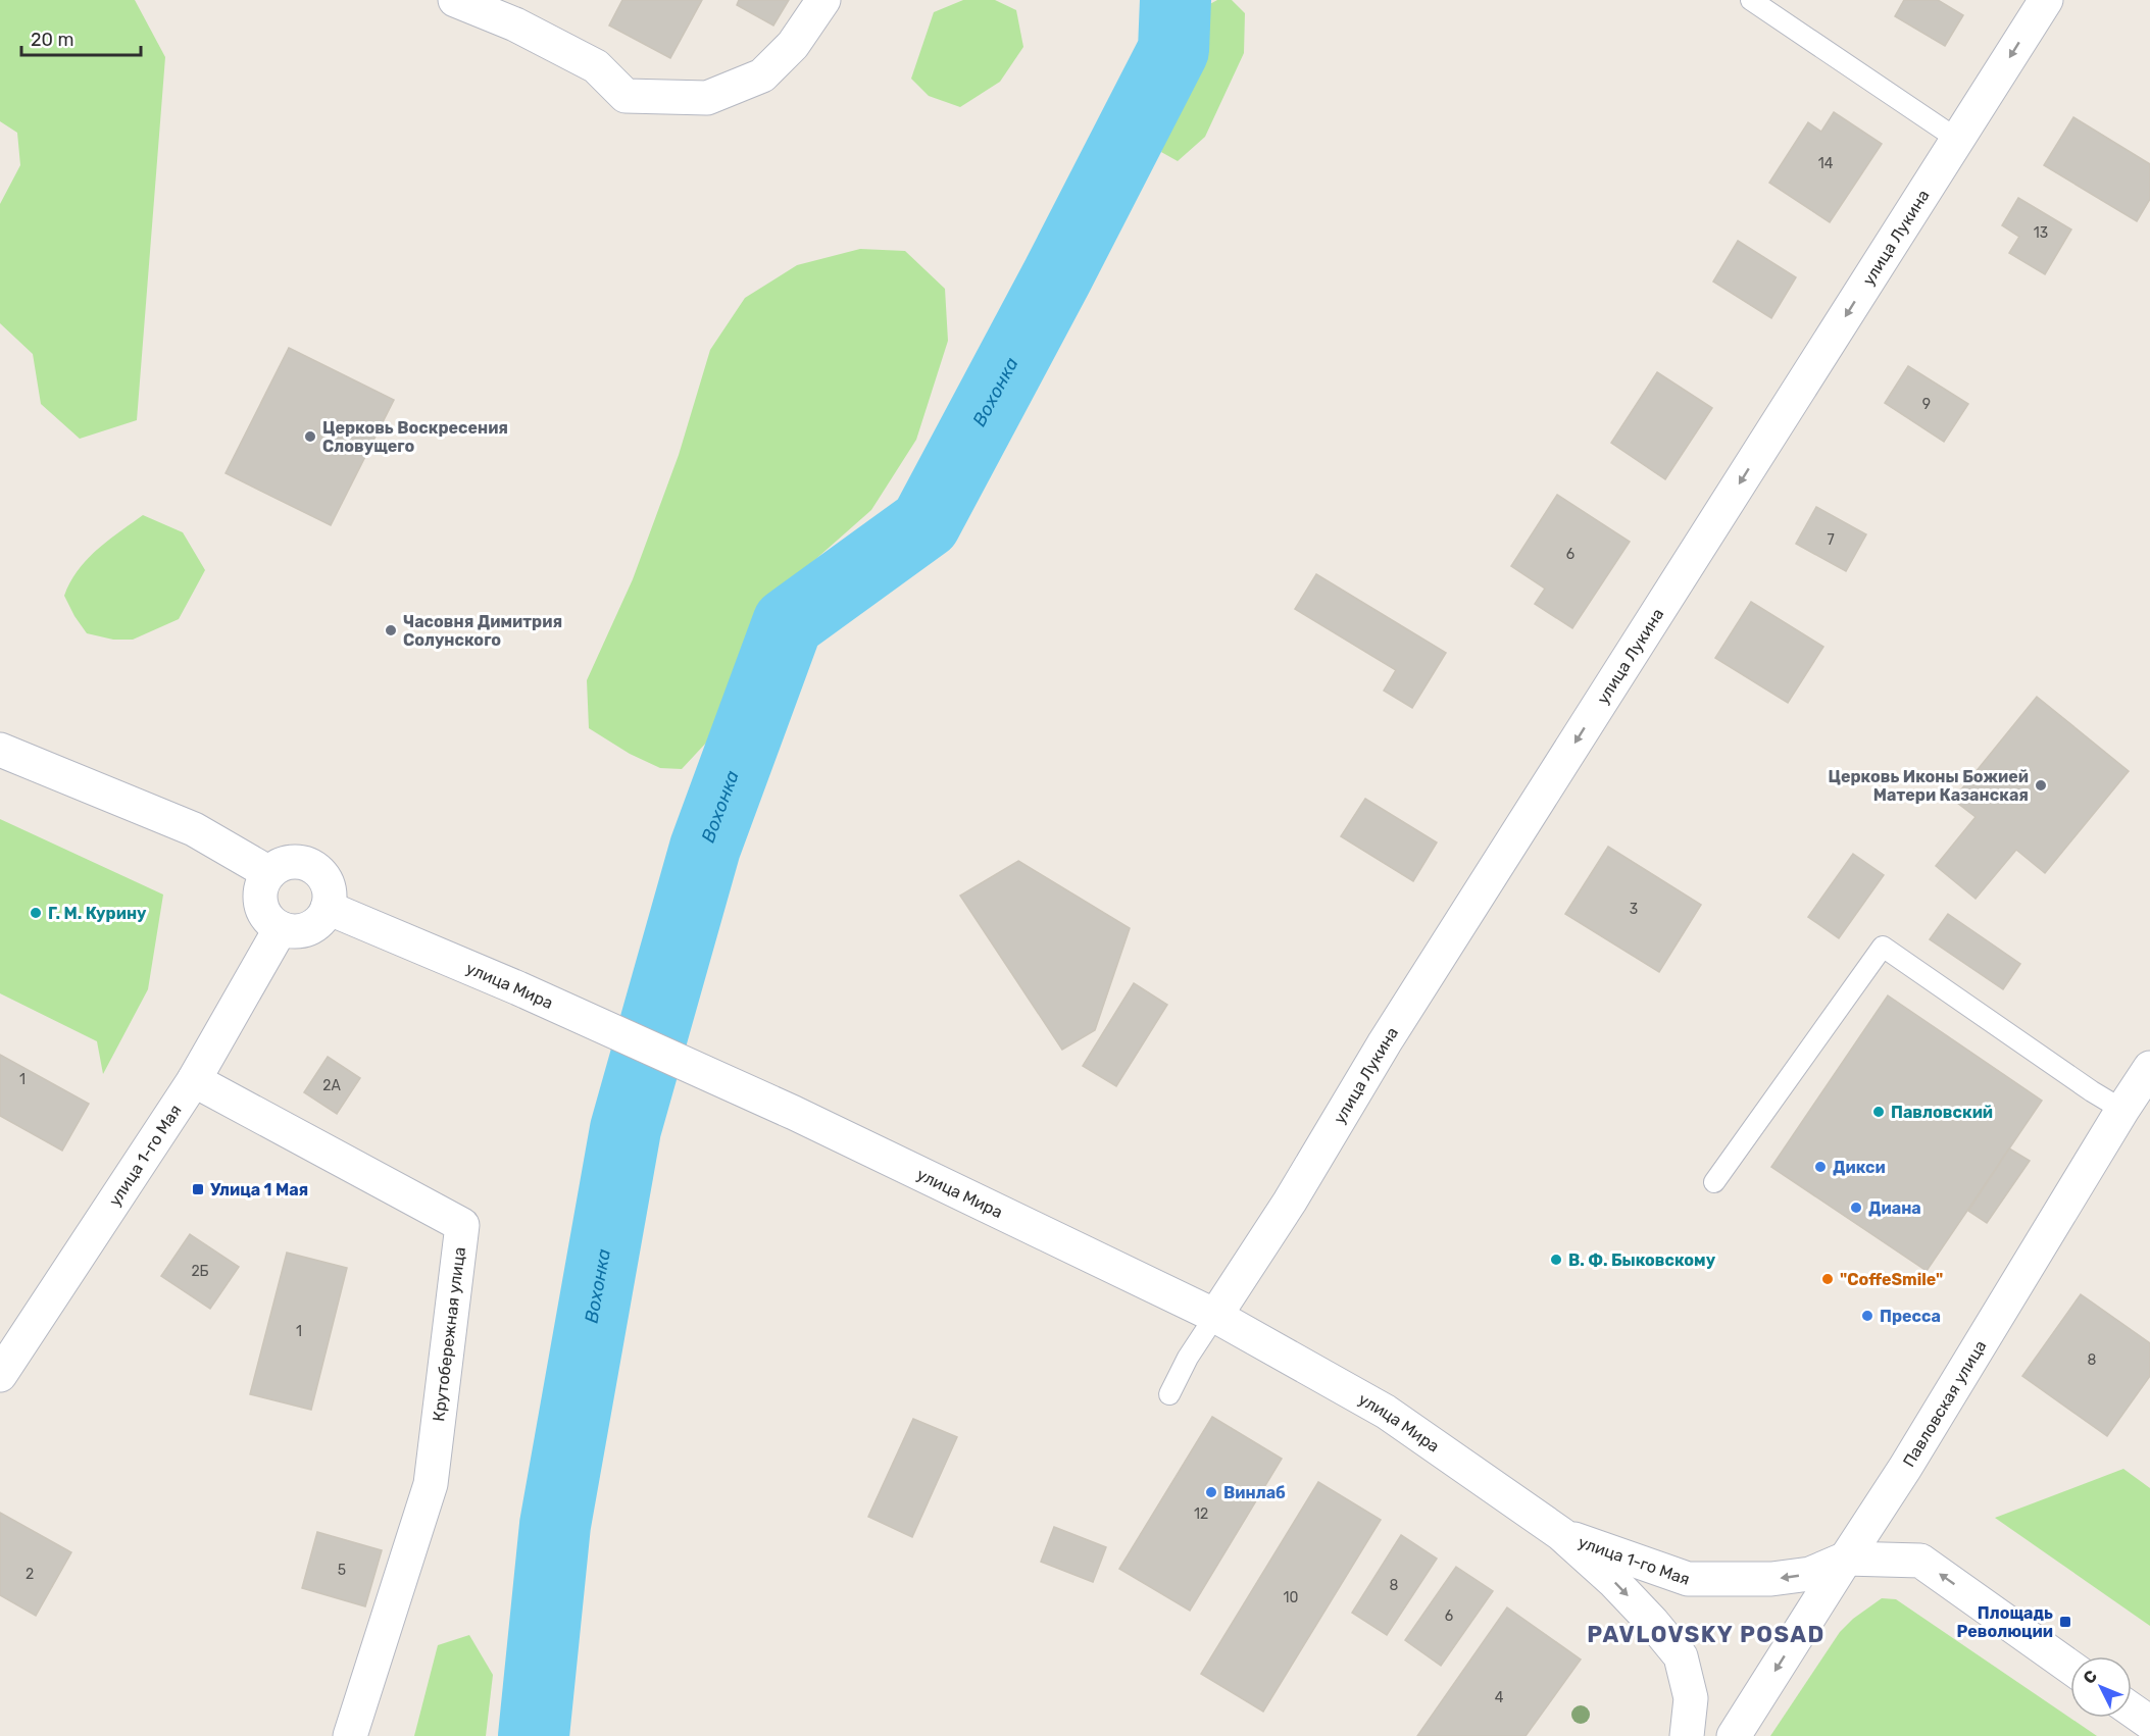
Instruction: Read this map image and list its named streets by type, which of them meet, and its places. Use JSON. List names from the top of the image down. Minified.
{"streets":{"street":["улица Лукина","улица Мира","улица 1-го Мая","Крутобережная улица","Павловская улица"]},"crossings":[["улица Лукина","улица Мира"],["улица Мира","улица 1-го Мая"],["улица 1-го Мая","Крутобережная улица"],["улица 1-го Мая","Павловская улица"]],"one_way":["улица Лукина"],"districts":["PAVLOVSKY POSAD"],"water":["Вохонка"],"places":{"other":["Церковь Воскресения Словущего","Часовня Димитрия Солунского","Церковь Иконы Божией Матери Казанская","Г. М. Курину","Павловский","Дикси","Диана","В. Ф. Быковскому","\"CoffeSmile\"","Пресса","Винлаб"],"transit":["Улица 1 Мая","Площадь Революции"]},"house_numbers":["14","13","9","7","6","3","1","2А","2Б","1","8","12","5","2","8","10","6","4"],"scale_bar":"20 m","north":"top left"}
